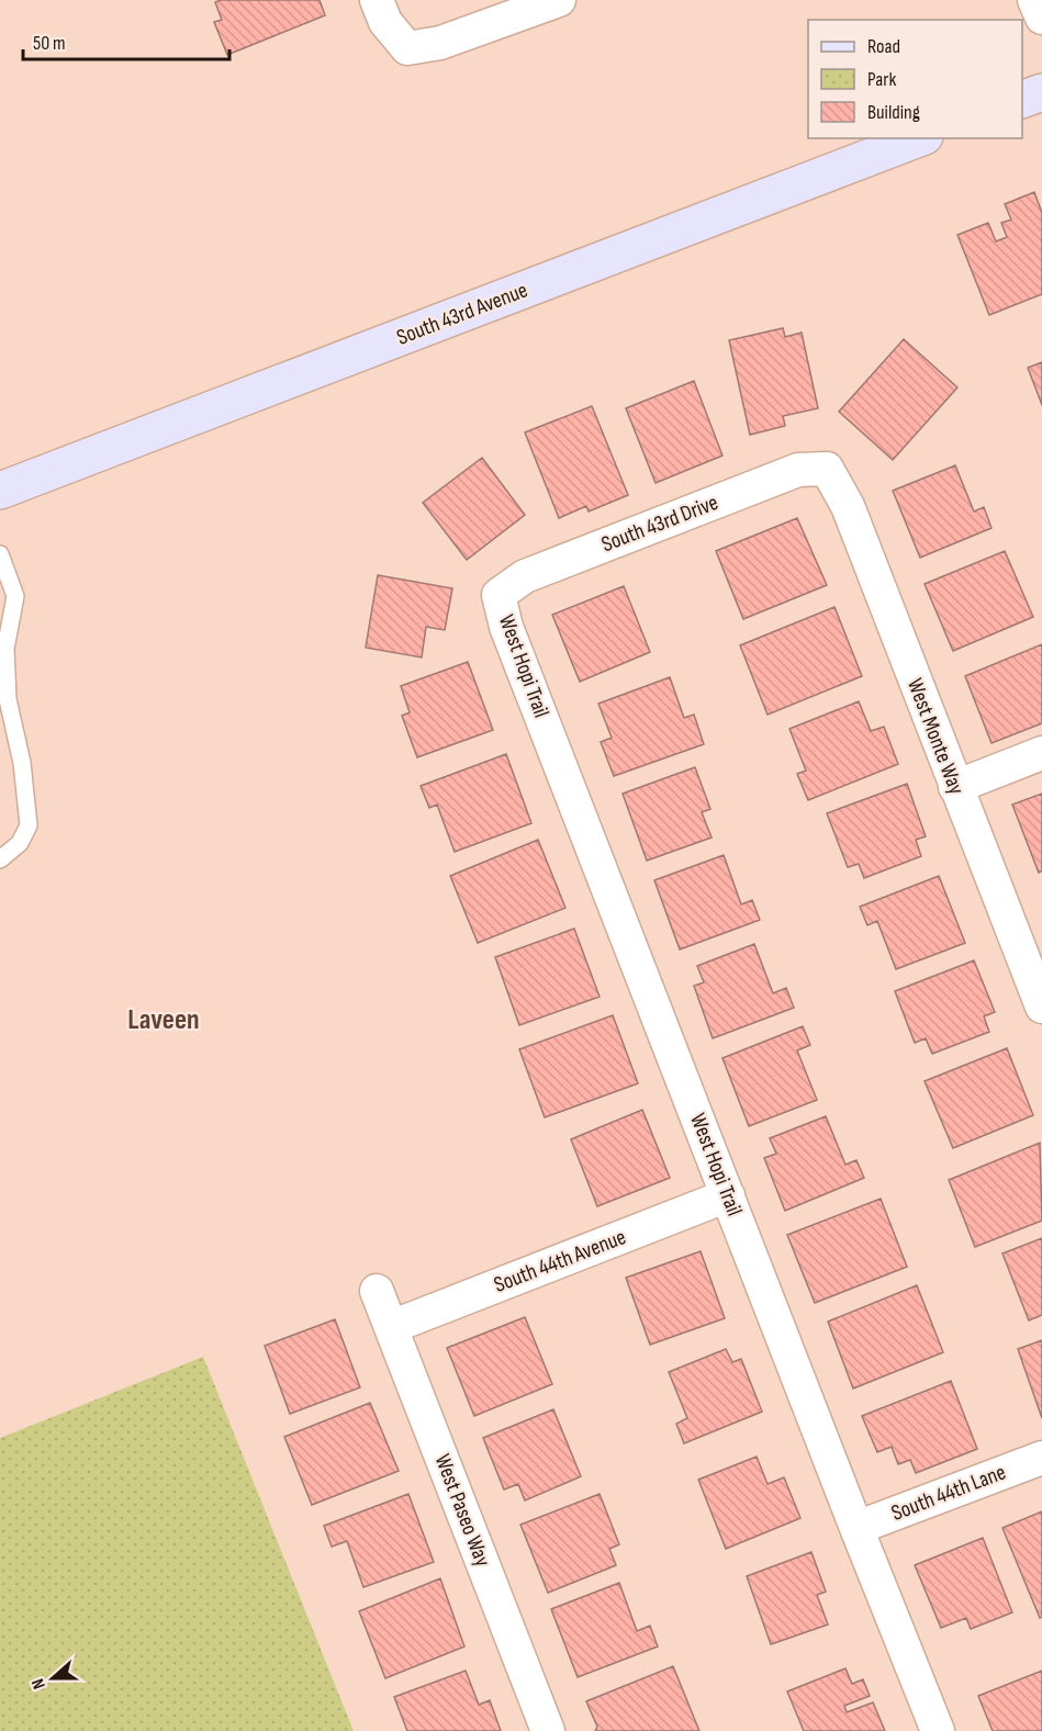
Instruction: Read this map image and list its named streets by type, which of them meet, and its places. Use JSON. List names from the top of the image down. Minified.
{"streets":{"street":["South 43rd Avenue","South 43rd Drive","West Hopi Trail","West Monte Way","South 44th Avenue","South 44th Lane","West Paseo Way"]},"crossings":[["South 43rd Drive","West Hopi Trail"],["South 43rd Drive","West Monte Way"],["West Hopi Trail","South 44th Avenue"],["West Hopi Trail","South 44th Lane"],["South 44th Avenue","West Paseo Way"]],"districts":["Laveen"],"legend":["Road","Park","Building"],"scale_bar":"50 m","north":"left"}
